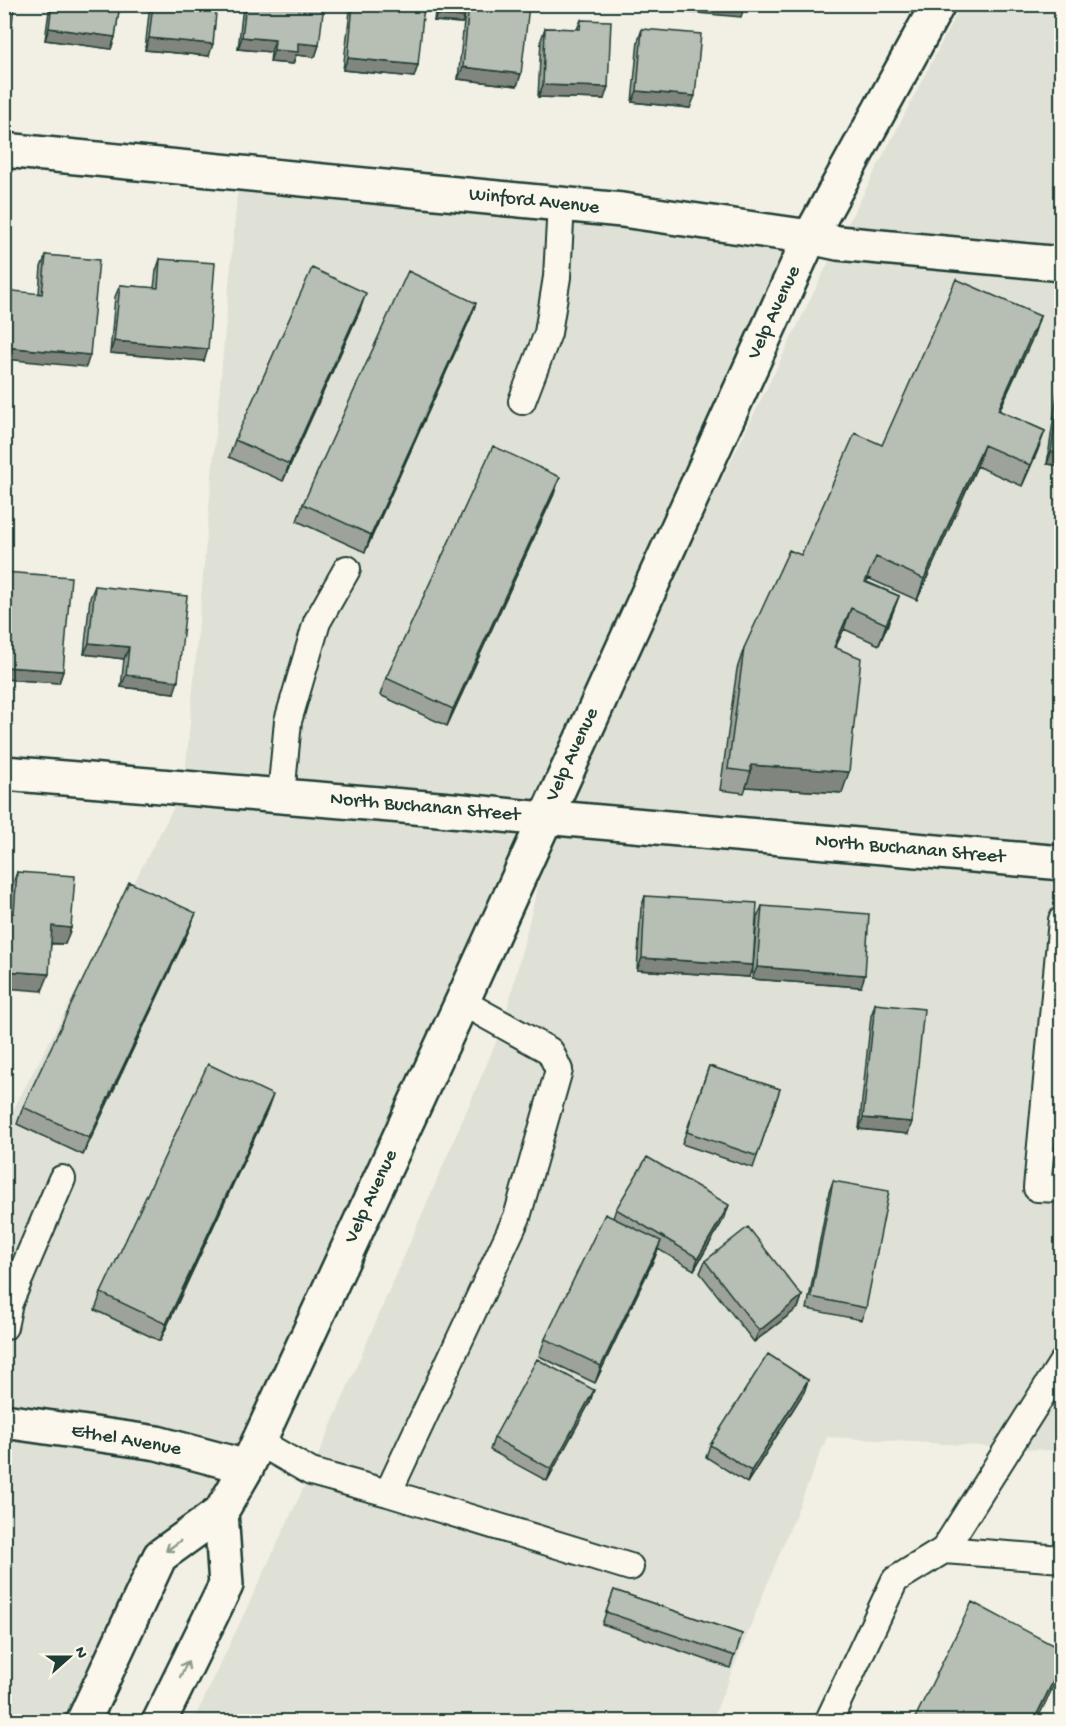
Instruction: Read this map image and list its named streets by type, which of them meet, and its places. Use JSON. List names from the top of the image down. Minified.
{"streets":{"street":["Winford Avenue","Velp Avenue","North Buchanan Street","Ethel Avenue"]},"crossings":[["Winford Avenue","Velp Avenue"],["Velp Avenue","North Buchanan Street"],["Velp Avenue","Ethel Avenue"]],"north":"right"}
